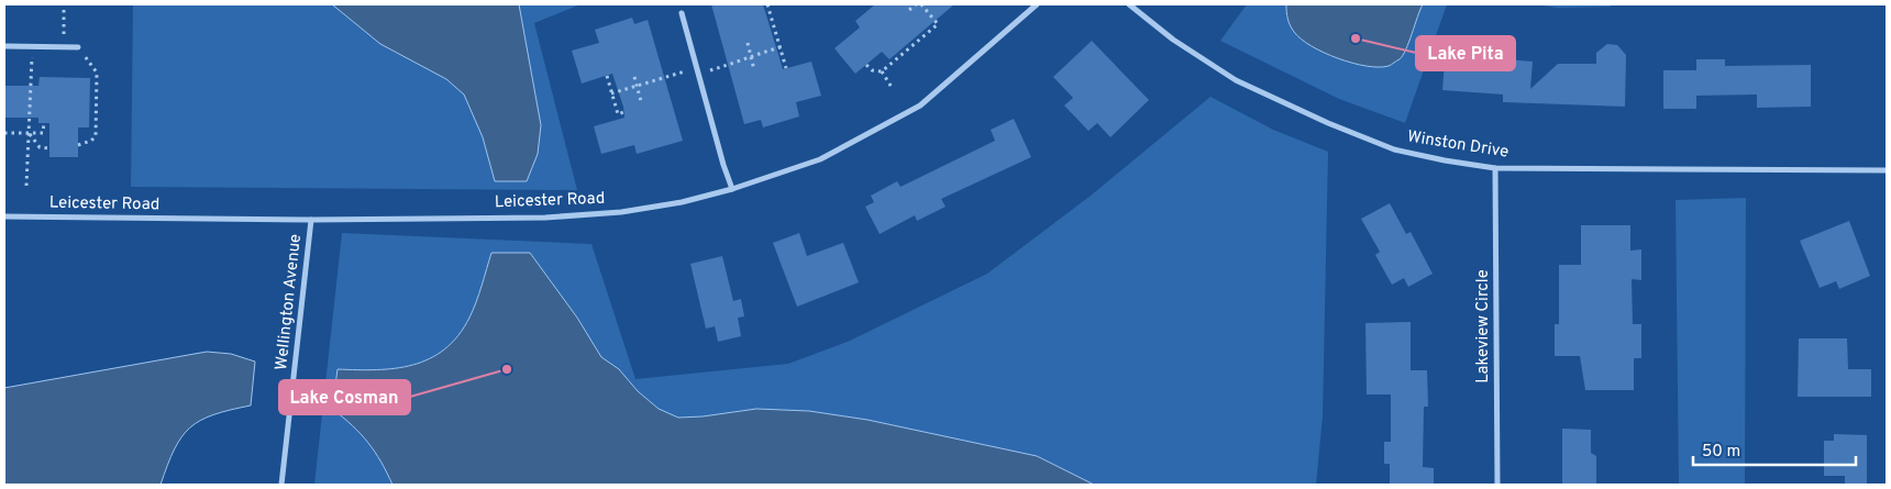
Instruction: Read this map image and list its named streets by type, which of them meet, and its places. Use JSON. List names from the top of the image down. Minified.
{"streets":{"street":["Winston Drive","Leicester Road","Wellington Avenue","Lakeview Circle"]},"crossings":[["Winston Drive","Lakeview Circle"],["Leicester Road","Wellington Avenue"]],"places":["Lake Pita","Lake Cosman"],"scale_bar":"50 m"}
